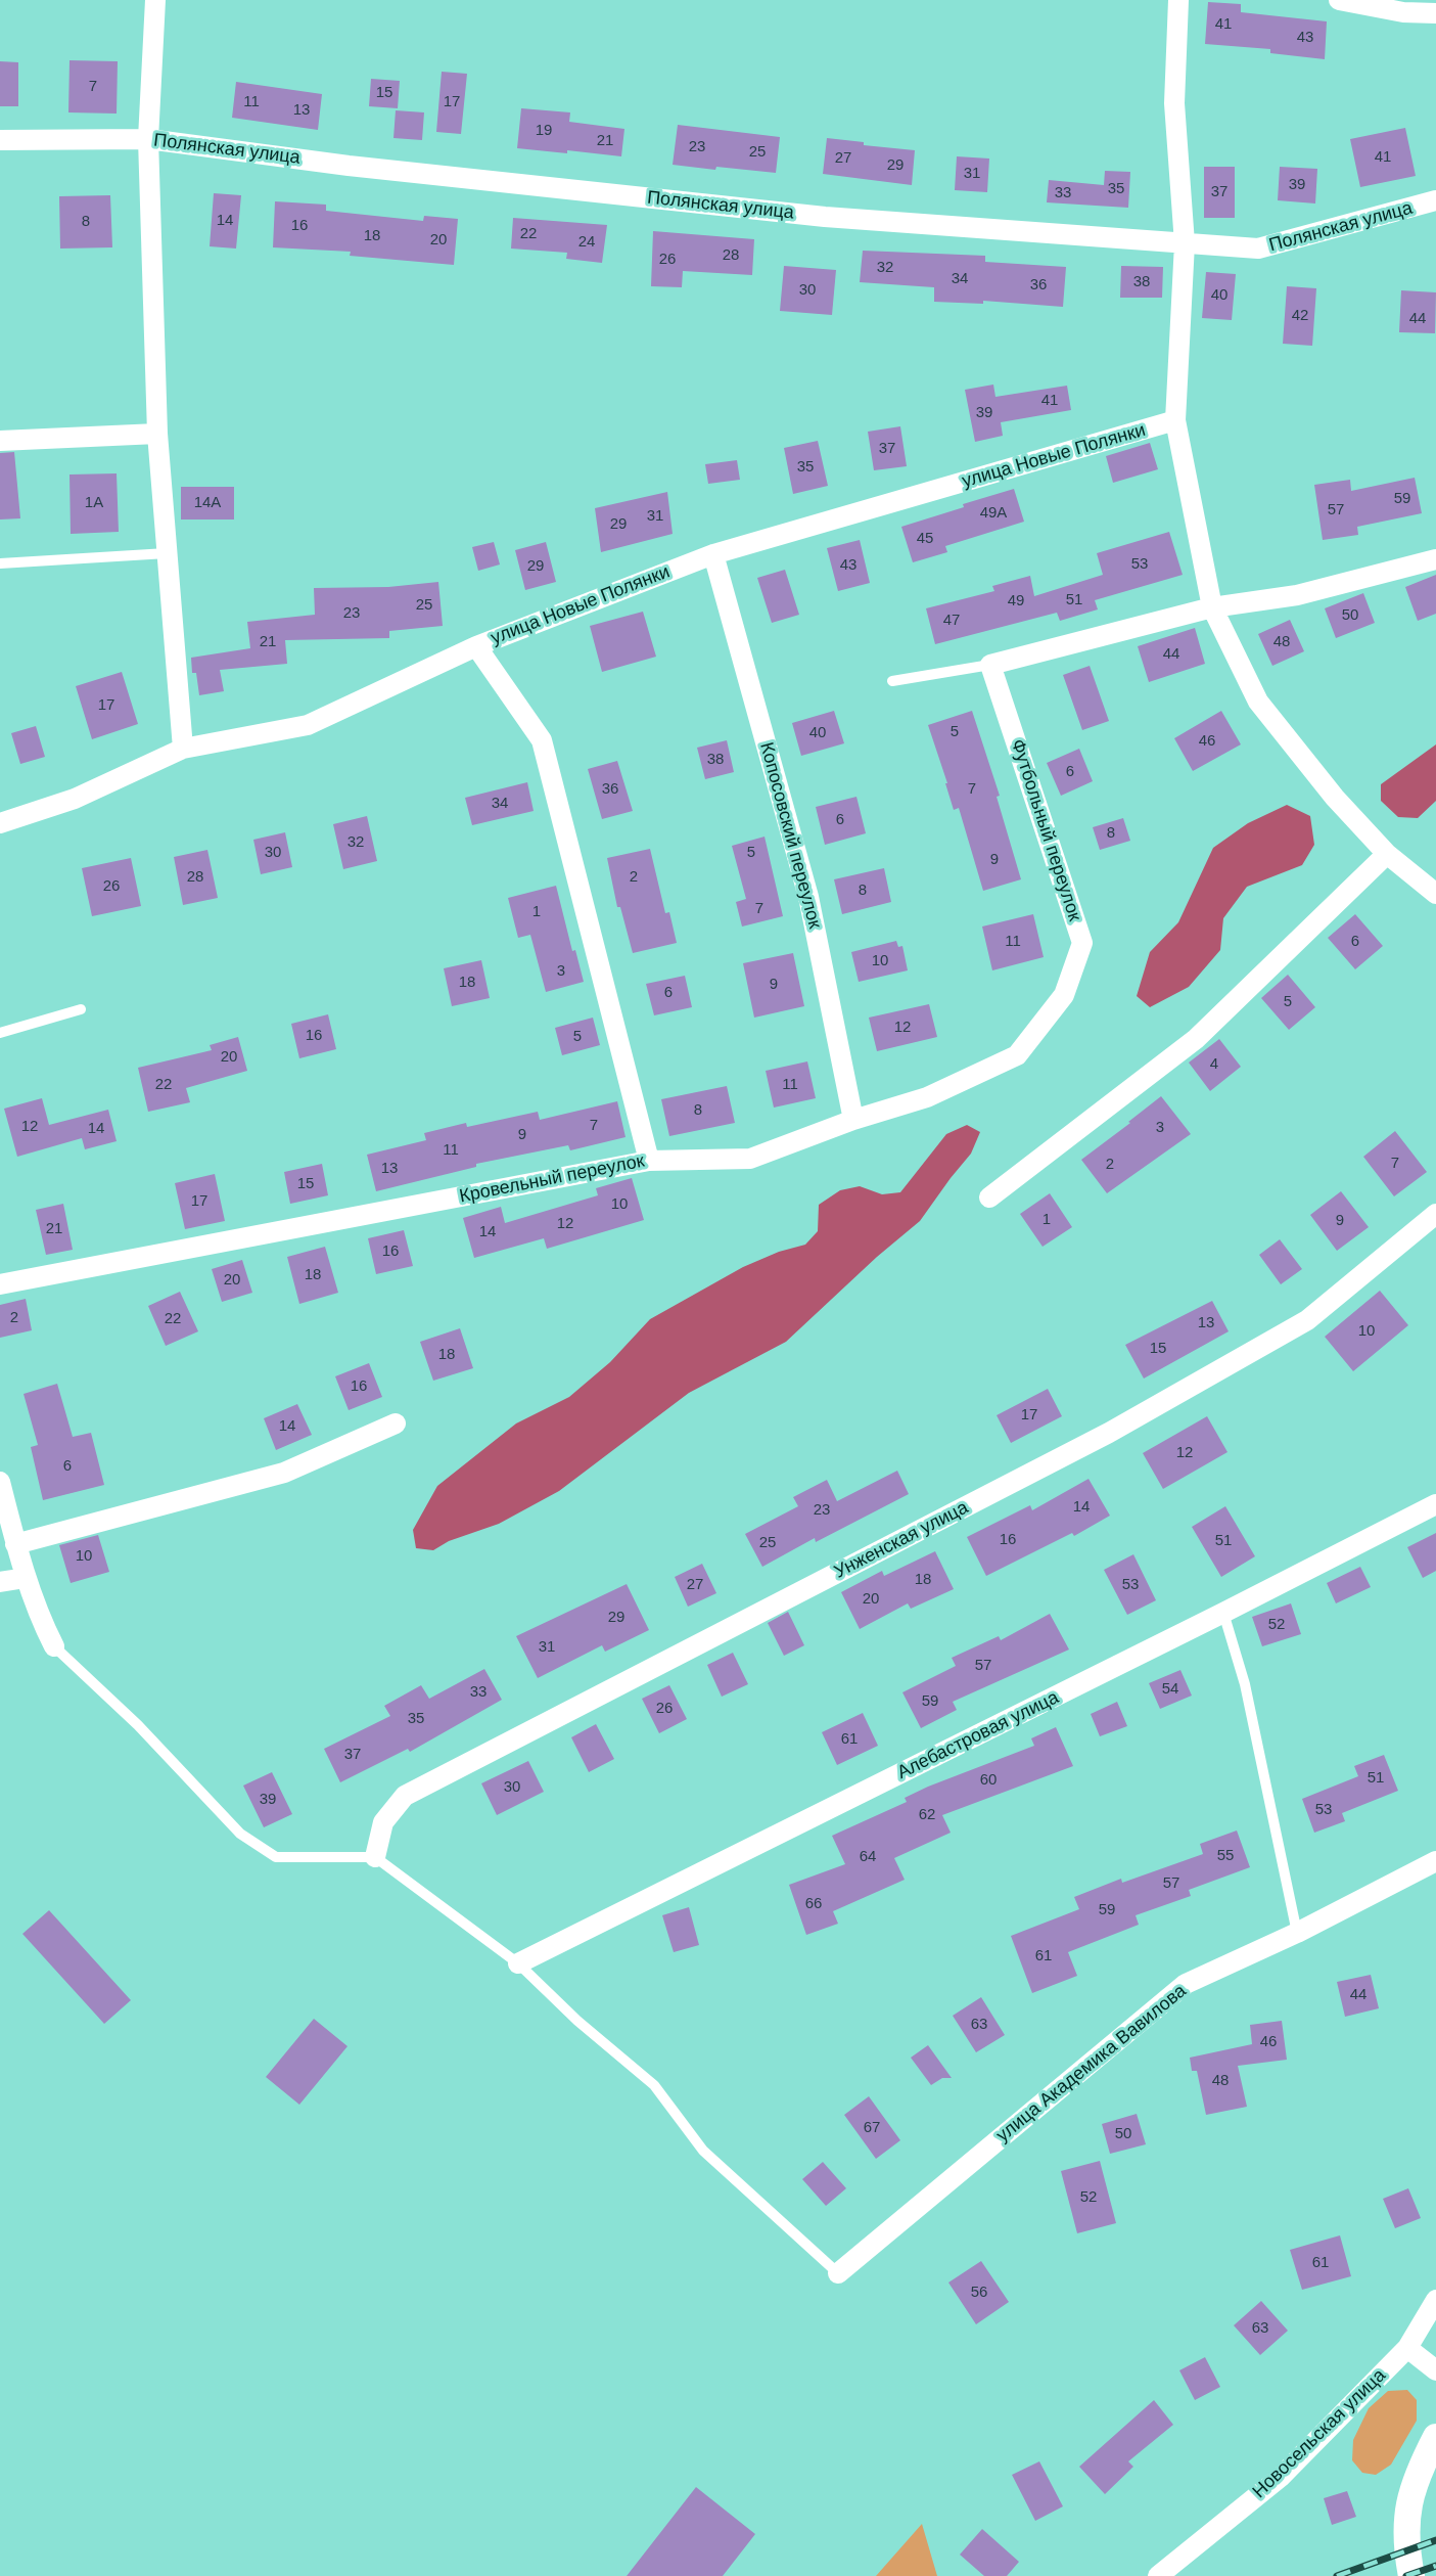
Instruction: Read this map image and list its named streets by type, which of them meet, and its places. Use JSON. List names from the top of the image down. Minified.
{"streets":{"street":["Полянская улица","улица Новые Полянки","Футбольный переулок","Копосовский переулок","Кровельный переулок","Унженская улица","Алебастровая улица","улица Академика Вавилова","Новосельская улица"]},"crossings":[["улица Новые Полянки","Копосовский переулок"],["Футбольный переулок","Кровельный переулок"],["Копосовский переулок","Кровельный переулок"]],"house_numbers":["41","43","7","15","11","17","13","19","21","23","25","41","27","29","31","39","35","37","33","14","8","16","22","18","20","24","28","26","32","34","38","36","30","40","42","44","41","39","37","35","59","1А","14А","57","49А","31","29","45","53","43","29","51","49","25","23","50","47","21","48","44","17","5","40","46","38","6","36","7","34","6","8","32","30","5","9","28","2","26","8","7","1","11","6","10","3","18","9","6","5","12","16","5","20","4","22","11","8","7","12","3","14","9","11","7","2","13","15","17","10","1","9","12","21","14","16","18","20","2","22","13","10","15","18","16","17","14","12","6","14","23","16","51","25","10","18","27","53","20","29","52","31","57","54","33","59","26","35","61","37","51","60","30","39","53","62","55","64","57","66","59","61","44","63","46","48","67","50","52","61","56","63"]}
